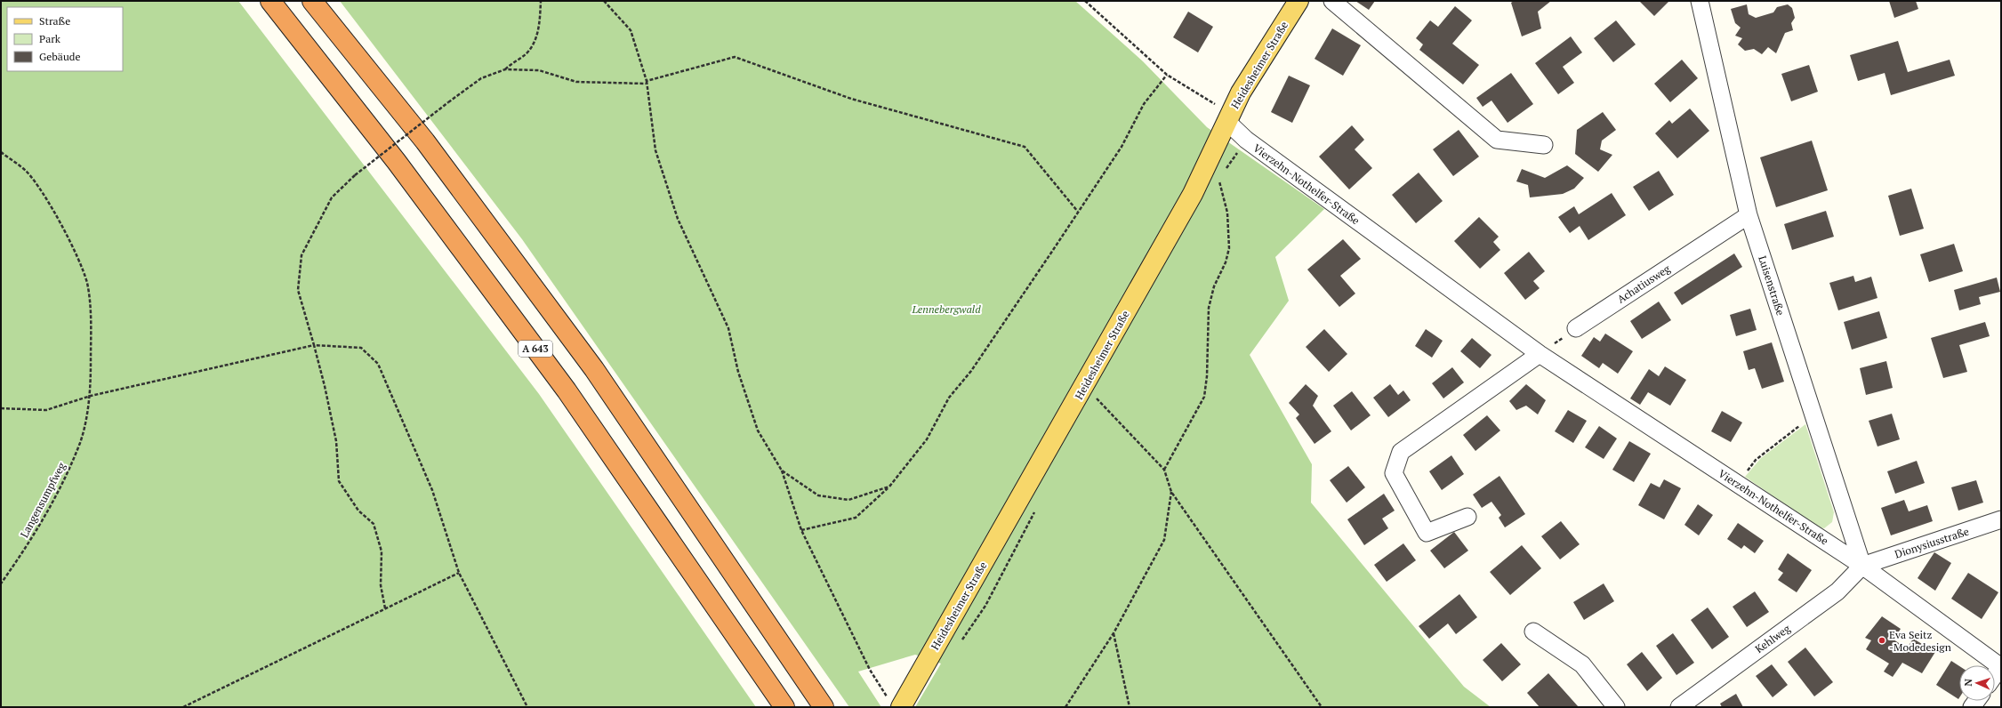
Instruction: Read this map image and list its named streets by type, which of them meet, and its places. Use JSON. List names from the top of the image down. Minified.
{"streets":{"highway":["A 643"],"main road":["Heidesheimer Straße"],"street":["Vierzehn-Nothelfer-Straße","Achatiusweg","Luisenstraße","Dionysiusstraße","Kehlweg"],"path":["Langensumpfweg"]},"crossings":[["Heidesheimer Straße","Vierzehn-Nothelfer-Straße"],["Vierzehn-Nothelfer-Straße","Luisenstraße"],["Vierzehn-Nothelfer-Straße","Dionysiusstraße"],["Vierzehn-Nothelfer-Straße","Kehlweg"],["Achatiusweg","Luisenstraße"],["Luisenstraße","Dionysiusstraße"],["Luisenstraße","Kehlweg"],["Dionysiusstraße","Kehlweg"]],"parks":["Lennebergwald"],"places":["Eva Seitz -Modedesign"],"legend":["Straße","Park","Gebäude"],"north":"left"}
